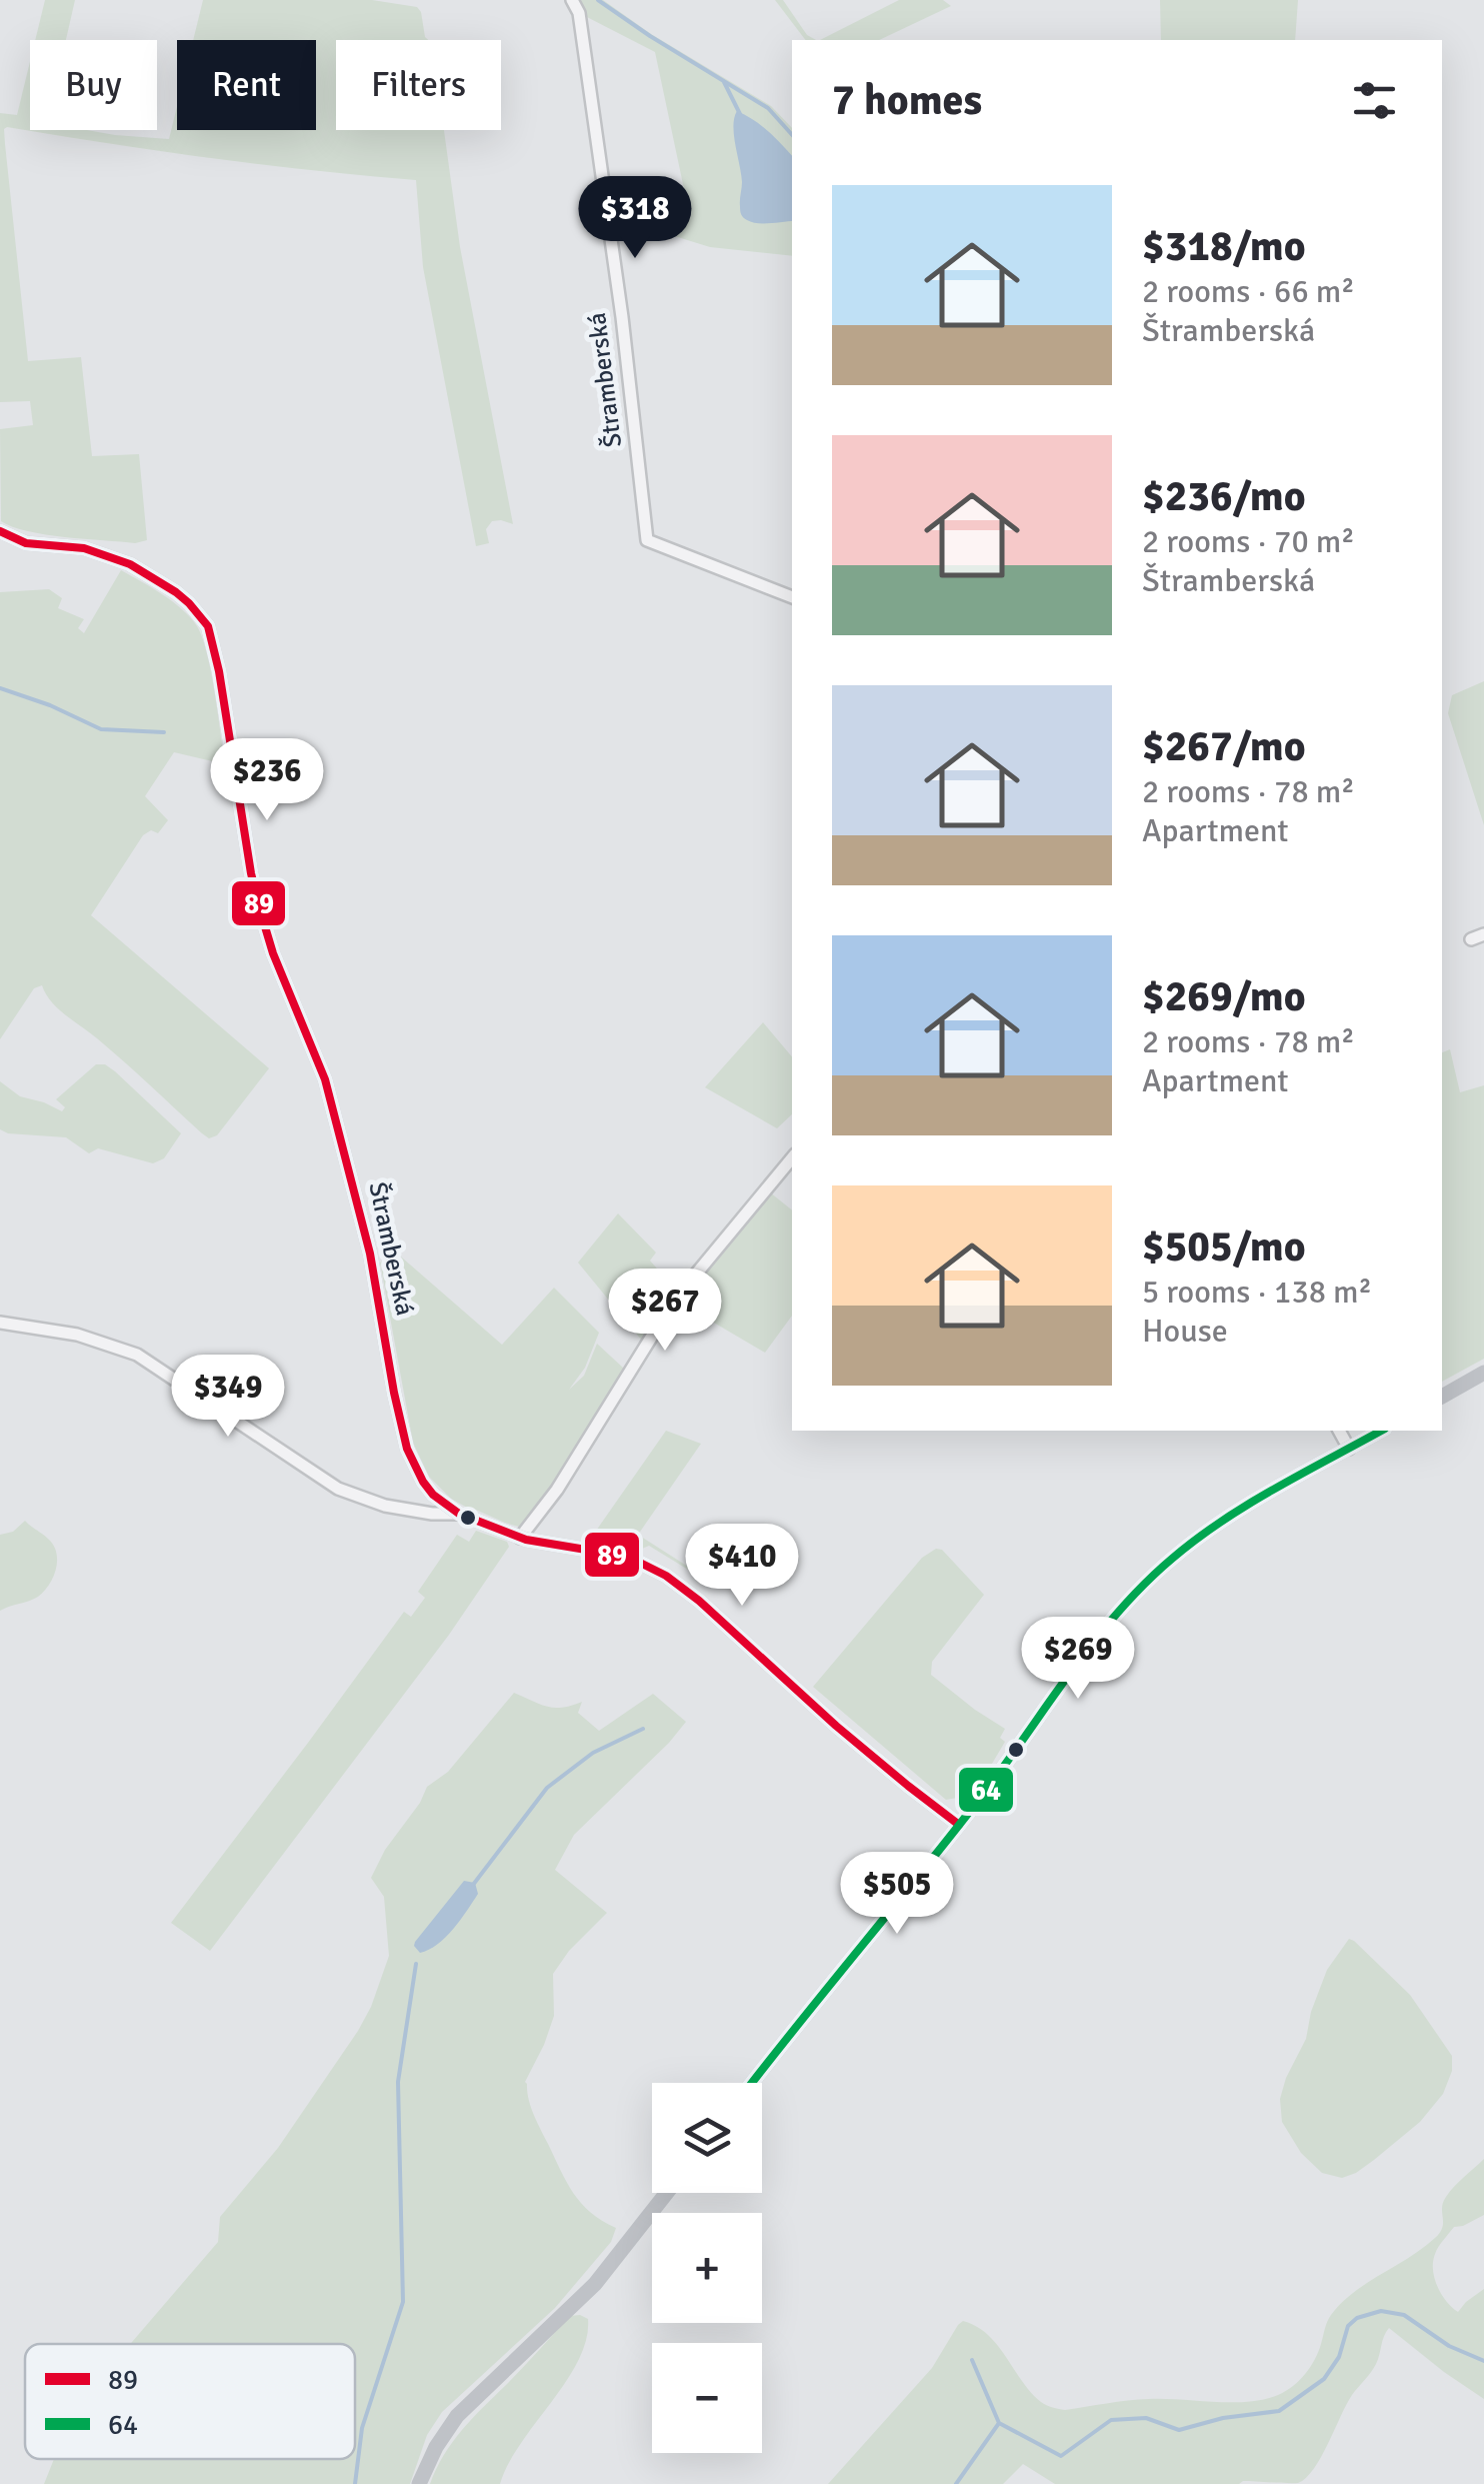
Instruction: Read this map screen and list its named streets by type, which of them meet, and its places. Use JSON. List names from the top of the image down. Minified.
{"streets":{"street":["Štramberská"]},"lines":["transit line 89","transit line 64"],"legend":["89","64"],"page":{"chip":["Buy","Rent","Filters"],"heading":"7 homes","list":[{"name":"$318/mo","note":"2 rooms · 66 m² · Štramberská"},{"name":"$236/mo","note":"2 rooms · 70 m² · Štramberská"},{"name":"$267/mo","note":"2 rooms · 78 m² · Apartment"},{"name":"$269/mo","note":"2 rooms · 78 m² · Apartment"},{"name":"$505/mo","note":"5 rooms · 138 m² · House"}],"price":["$318","$236","$267","$349","$410","$269","$505"],"map_buttons":["+","−"]}}
